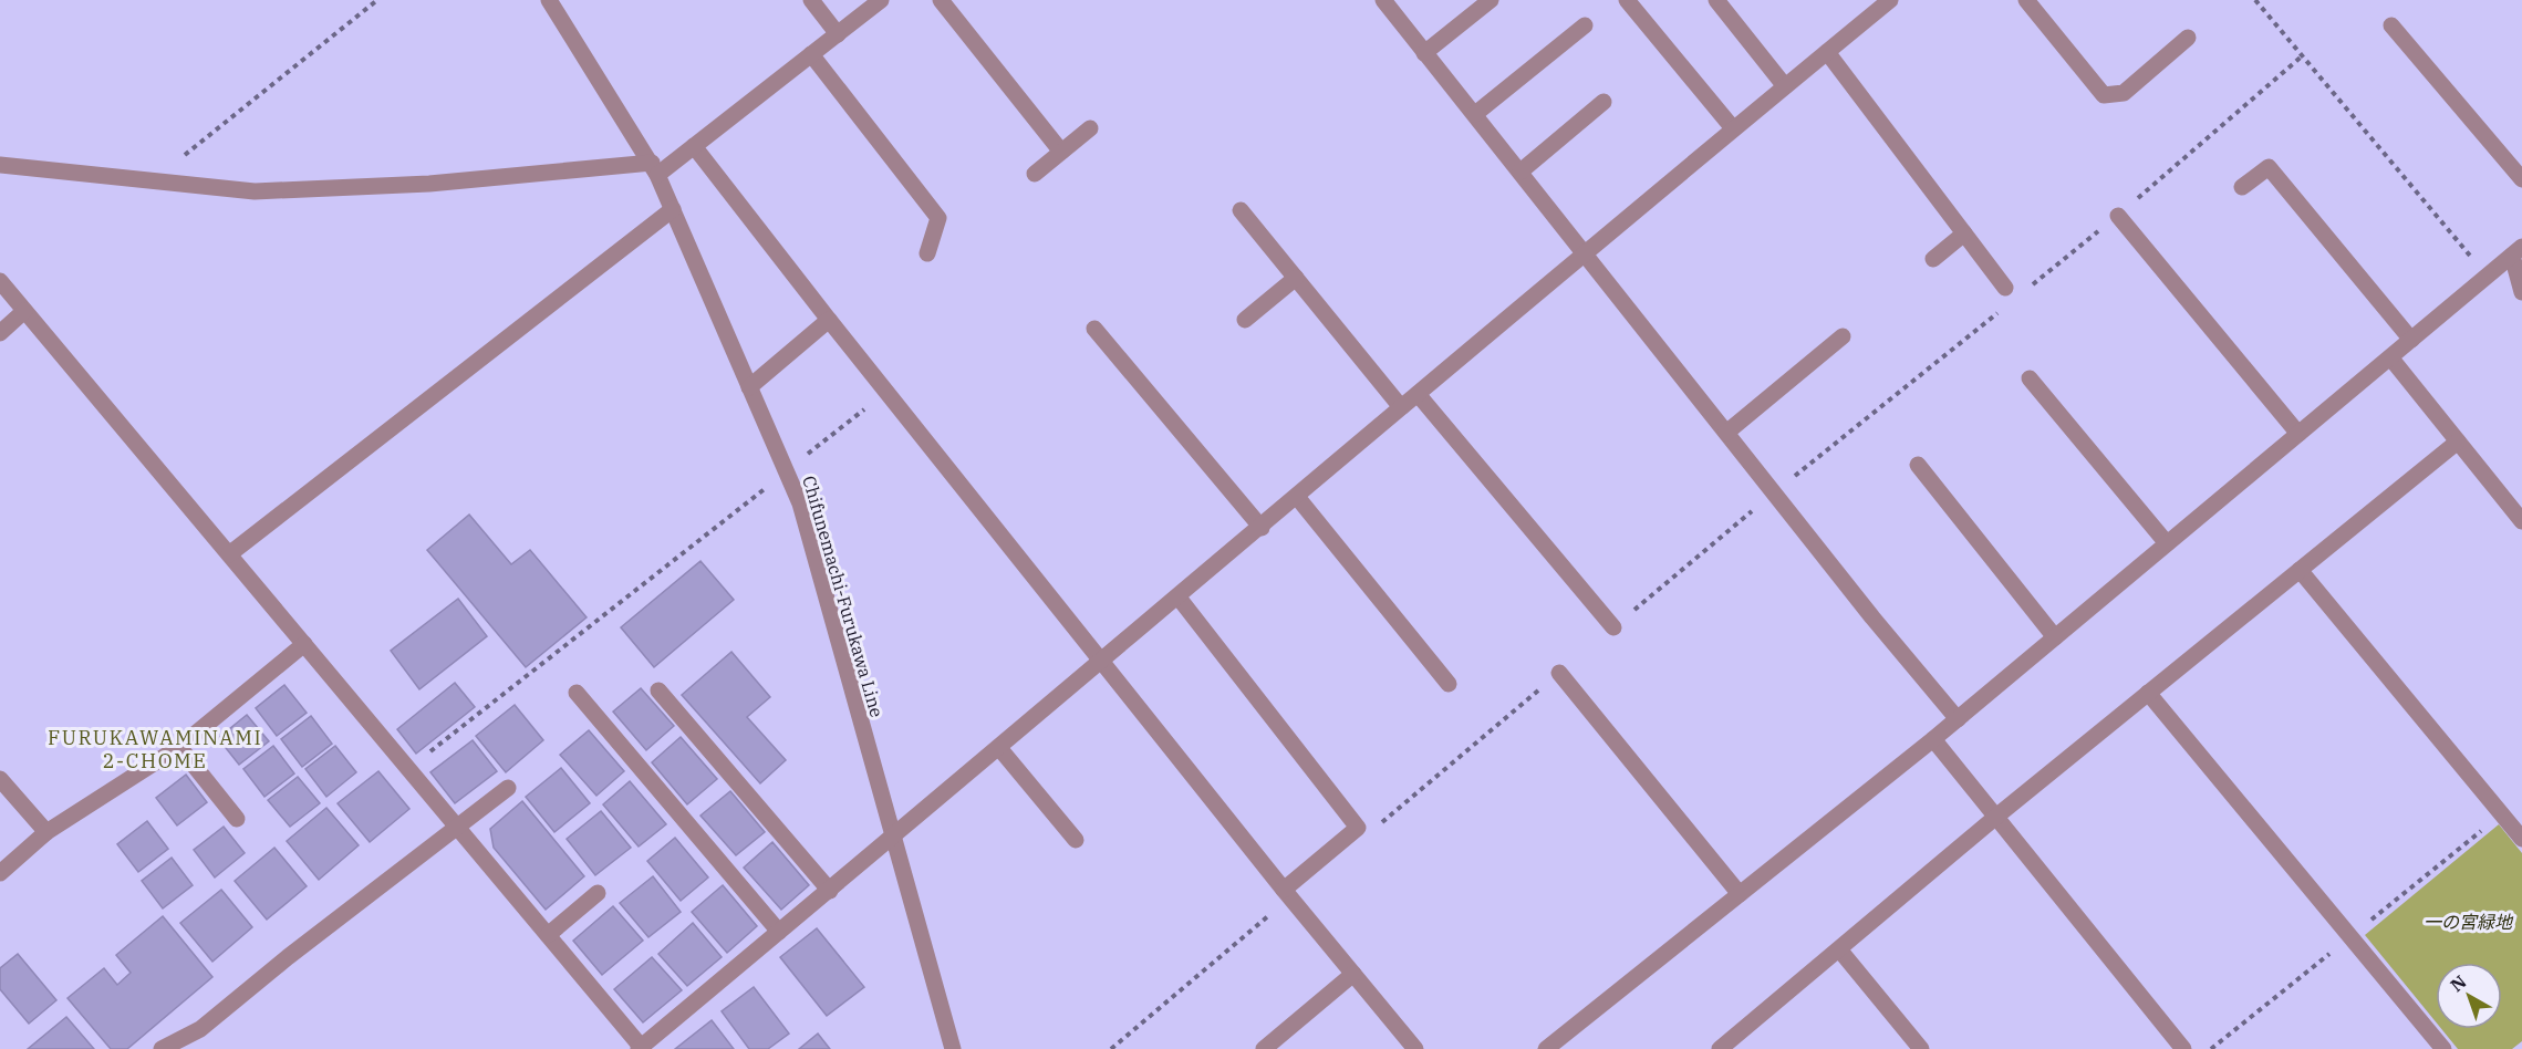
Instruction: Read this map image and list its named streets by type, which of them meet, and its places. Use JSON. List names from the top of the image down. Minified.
{"streets":{"street":["Chifunemachi-Furukawa Line"]},"districts":["FURUKAWAMINAMI 2-CHOME"],"parks":["一の宮緑地"],"north":"top left"}
